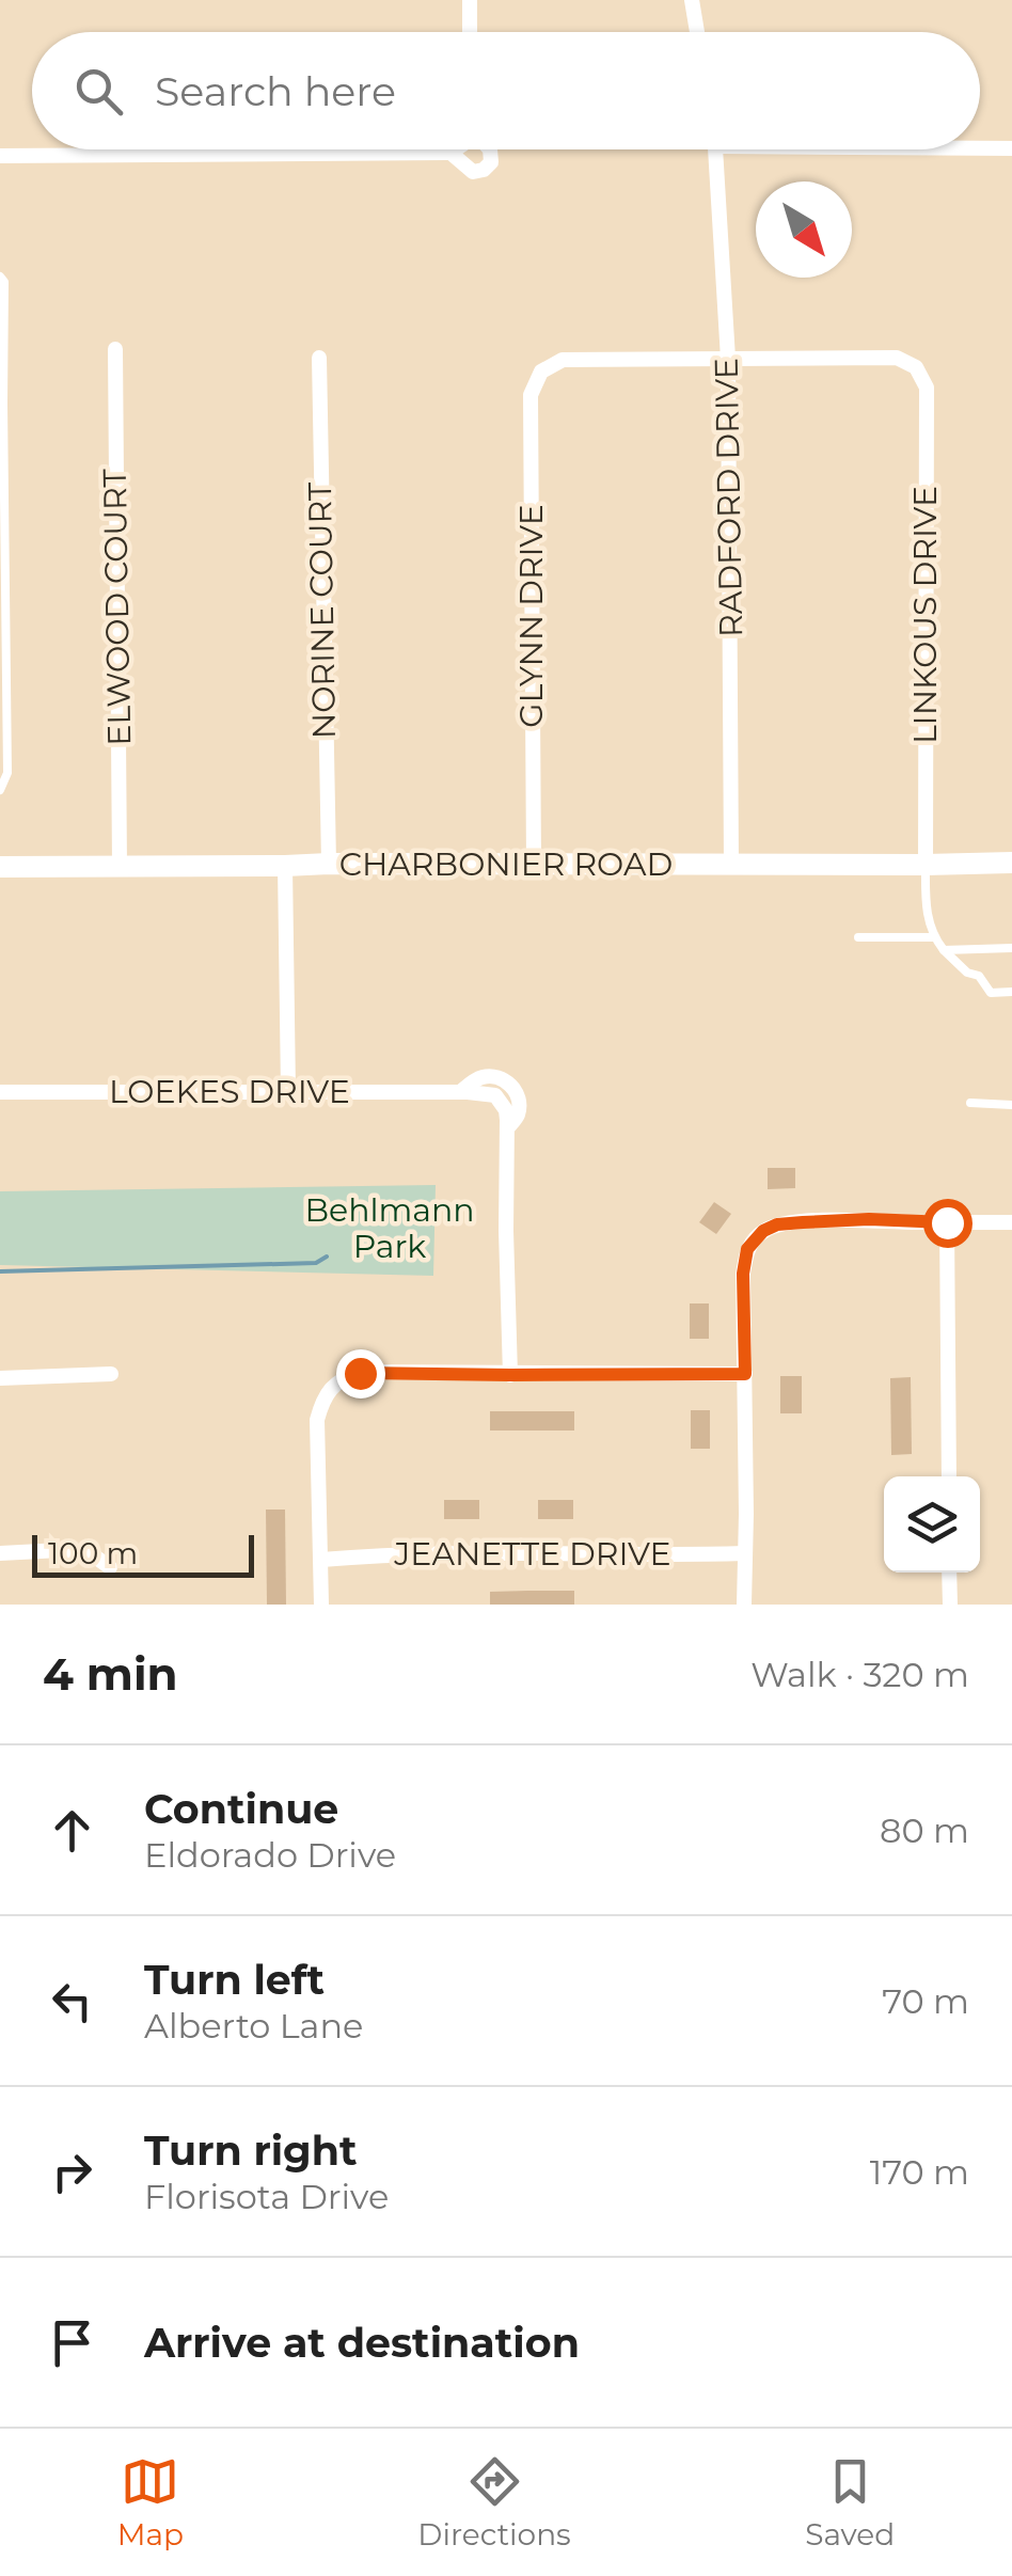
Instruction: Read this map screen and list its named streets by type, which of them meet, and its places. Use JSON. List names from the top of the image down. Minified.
{"streets":{"main road":["CHARBONIER ROAD"],"street":["RADFORD DRIVE","ELWOOD COURT","NORINE COURT","LINKOUS DRIVE","GLYNN DRIVE","LOEKES DRIVE","JEANETTE DRIVE"]},"crossings":[["RADFORD DRIVE","LINKOUS DRIVE"],["RADFORD DRIVE","GLYNN DRIVE"],["RADFORD DRIVE","CHARBONIER ROAD"],["ELWOOD COURT","CHARBONIER ROAD"],["NORINE COURT","CHARBONIER ROAD"],["LINKOUS DRIVE","GLYNN DRIVE"],["LINKOUS DRIVE","CHARBONIER ROAD"],["GLYNN DRIVE","CHARBONIER ROAD"]],"parks":["Behlmann Park"],"scale_bar":"100 m","north":"bottom right","page":{"search":"Search here","scale":"100 m","heading":["4 min","Walk · 320 m"],"list":[["Continue","Eldorado Drive","80 m"],["Turn left","Alberto Lane","70 m"],["Turn right","Florisota Drive","170 m"],"Arrive at destination"],"nav":["Map","Directions","Saved"]}}
